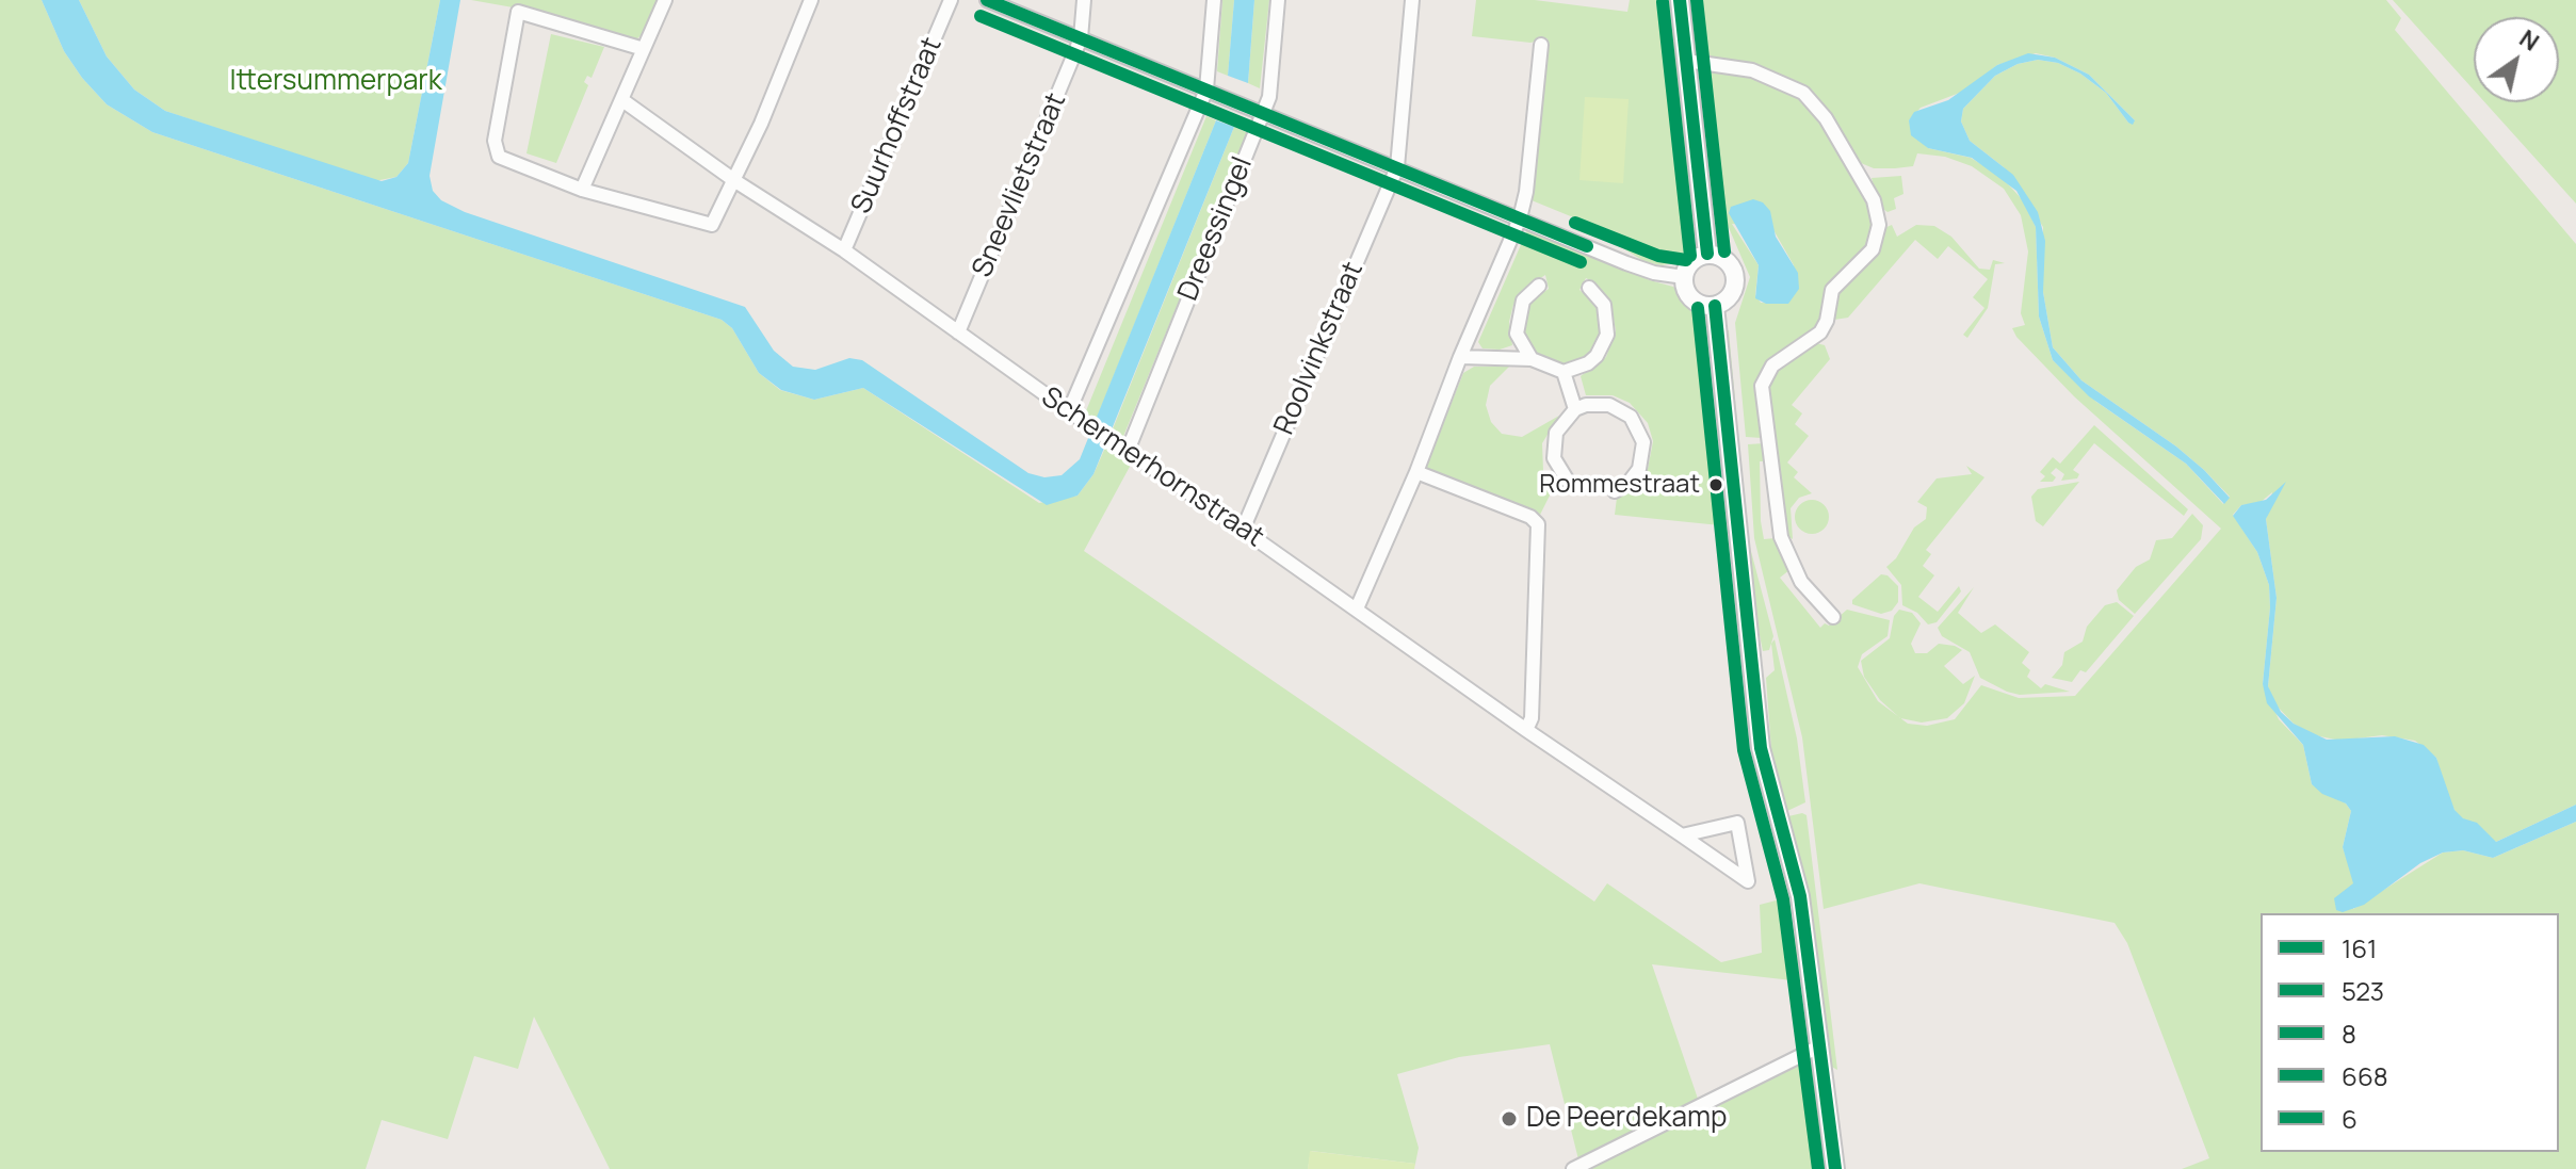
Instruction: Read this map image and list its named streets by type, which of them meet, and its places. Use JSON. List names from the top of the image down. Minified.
{"streets":{"street":["Suurhoffstraat","Sneevlietstraat","Dreessingel","Roolvinkstraat","Schermerhornstraat"]},"crossings":[["Suurhoffstraat","Schermerhornstraat"],["Sneevlietstraat","Schermerhornstraat"],["Dreessingel","Schermerhornstraat"],["Roolvinkstraat","Schermerhornstraat"]],"parks":["Ittersummerpark"],"places":["Rommestraat","De Peerdekamp"],"lines":["transit line 161","transit line 8","transit line 6","transit line 523","transit line 668"],"legend":["161","523","8","668","6"],"north":"top right"}
